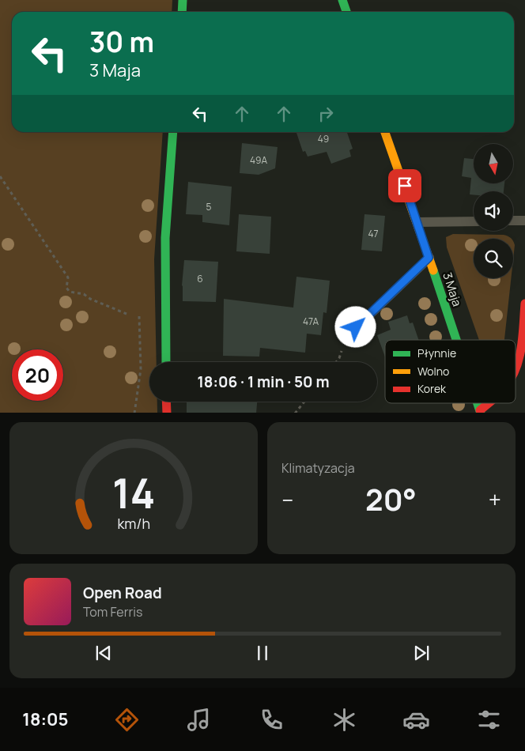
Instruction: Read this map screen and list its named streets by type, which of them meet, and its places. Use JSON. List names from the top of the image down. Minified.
{"streets":{"street":["3 Maja"]},"house_numbers":["49","49A","5","47","6","47A"],"legend":["Płynnie","Wolno","Korek"],"north":"bottom","page":{"turn":["30 m","3 Maja"],"limit":"20","trip":"18:06 · 1 min · 50 m","tile":"Klimatyzacja","heat":["−","20°","+"],"song":["Open Road","Tom Ferris"],"tabs":"18:05","gauge":["14","km/h"]}}
